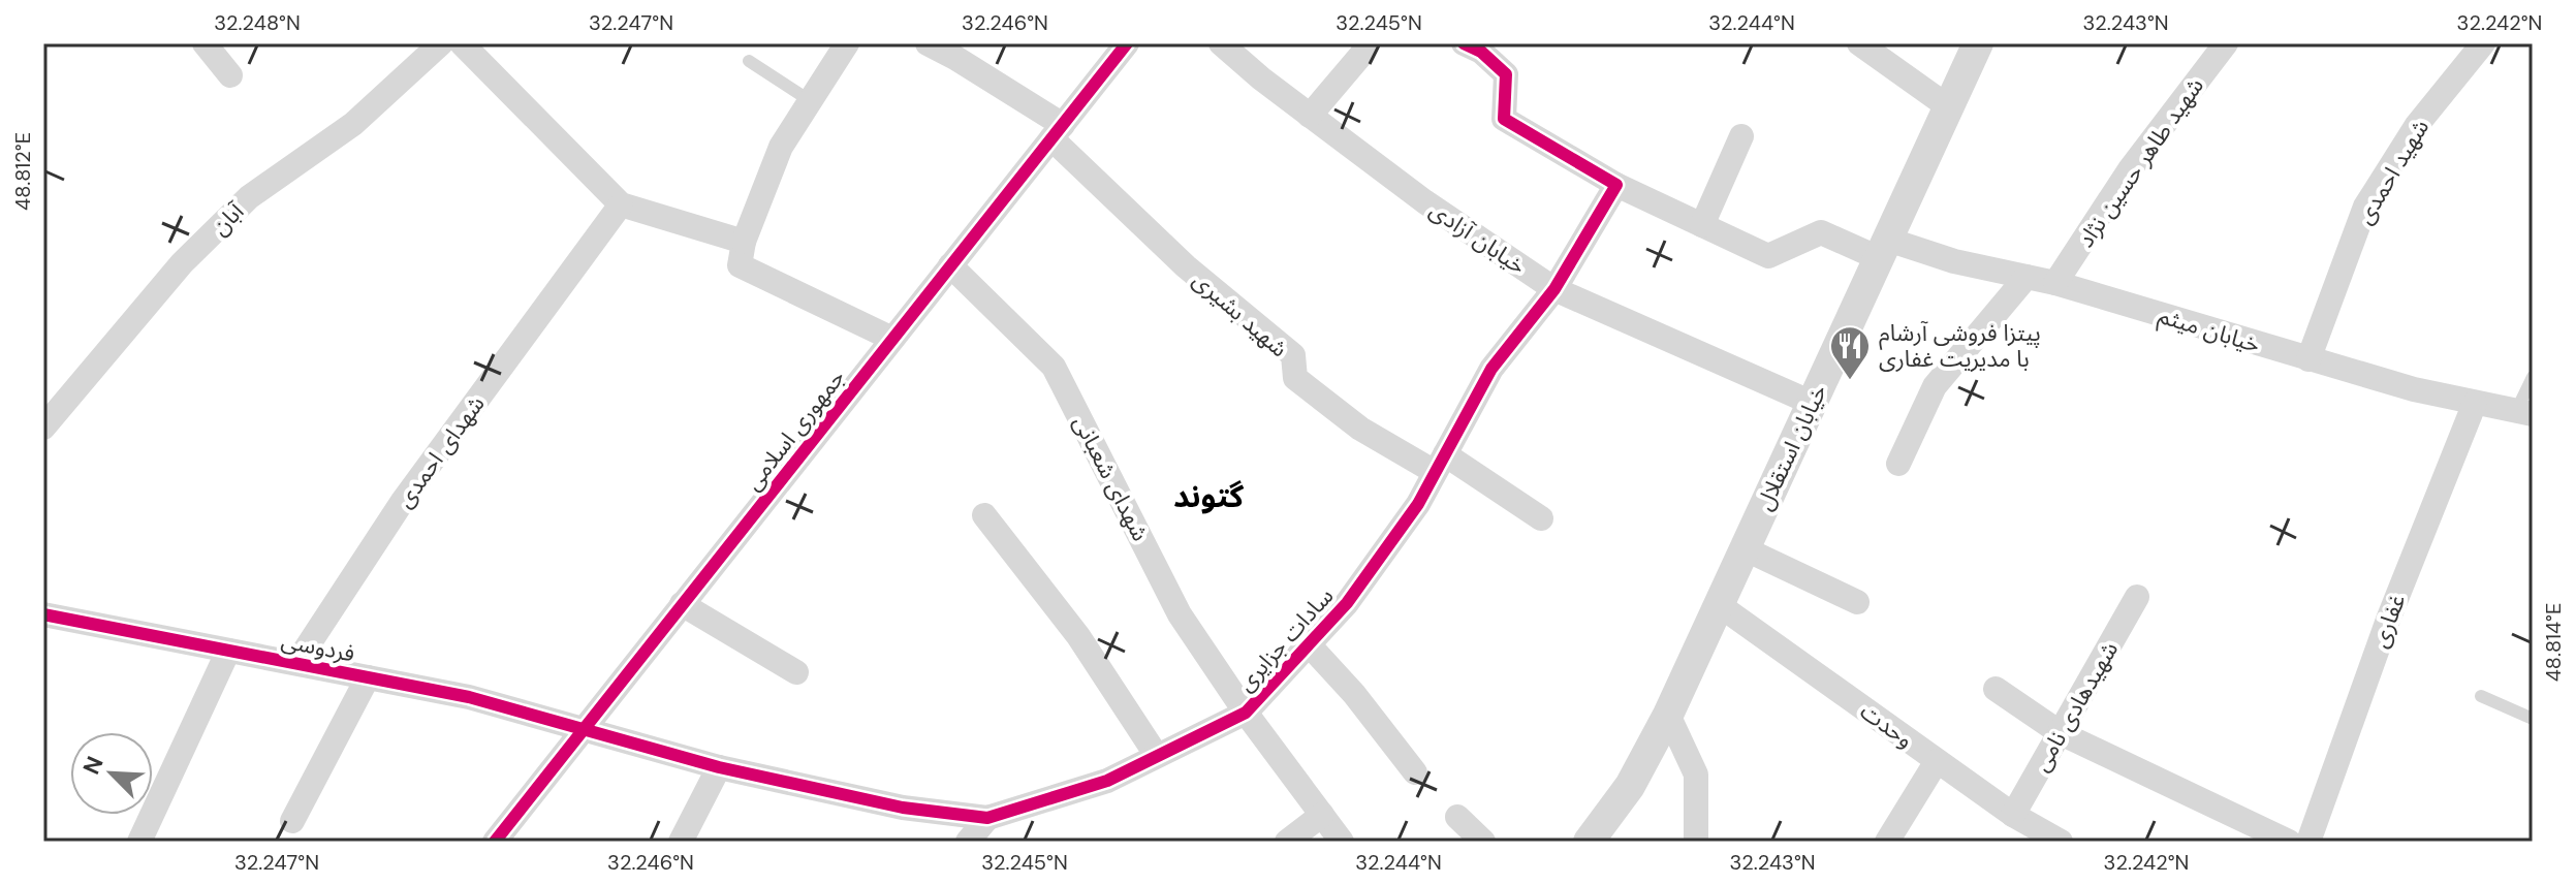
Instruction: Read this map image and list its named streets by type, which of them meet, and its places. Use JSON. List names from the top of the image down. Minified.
{"streets":{"street":["شهید طاهر حسین نژاد","شهید احمدی","آبان","خیابان آزادی","شهید بشیری","خیابان میثم","جمهوری اسلامی","خیابان استقلال","شهدای احمدی","شهدای شعبانی","غفاری","سادات جزایری","فردوسی","شهیدهادی نامی","وحدت"]},"crossings":[["شهید طاهر حسین نژاد","خیابان میثم"],["شهید احمدی","خیابان میثم"],["خیابان آزادی","خیابان استقلال"],["خیابان آزادی","سادات جزایری"],["شهید بشیری","جمهوری اسلامی"],["شهید بشیری","سادات جزایری"],["خیابان میثم","خیابان استقلال"],["خیابان میثم","غفاری"],["خیابان میثم","سادات جزایری"],["جمهوری اسلامی","شهدای شعبانی"],["جمهوری اسلامی","سادات جزایری"],["جمهوری اسلامی","فردوسی"],["خیابان استقلال","وحدت"],["شهدای احمدی","فردوسی"],["شهدای شعبانی","سادات جزایری"],["سادات جزایری","فردوسی"],["شهیدهادی نامی","وحدت"]],"districts":["گتوند"],"places":{"restaurant":["پیتزا فروشی آرشام با مدیریت غفاری"]},"north":"top left","coordinates":["32.248°N","32.247°N","32.246°N","32.245°N","32.244°N","32.243°N","32.242°N","48.812°E","48.814°E"]}
